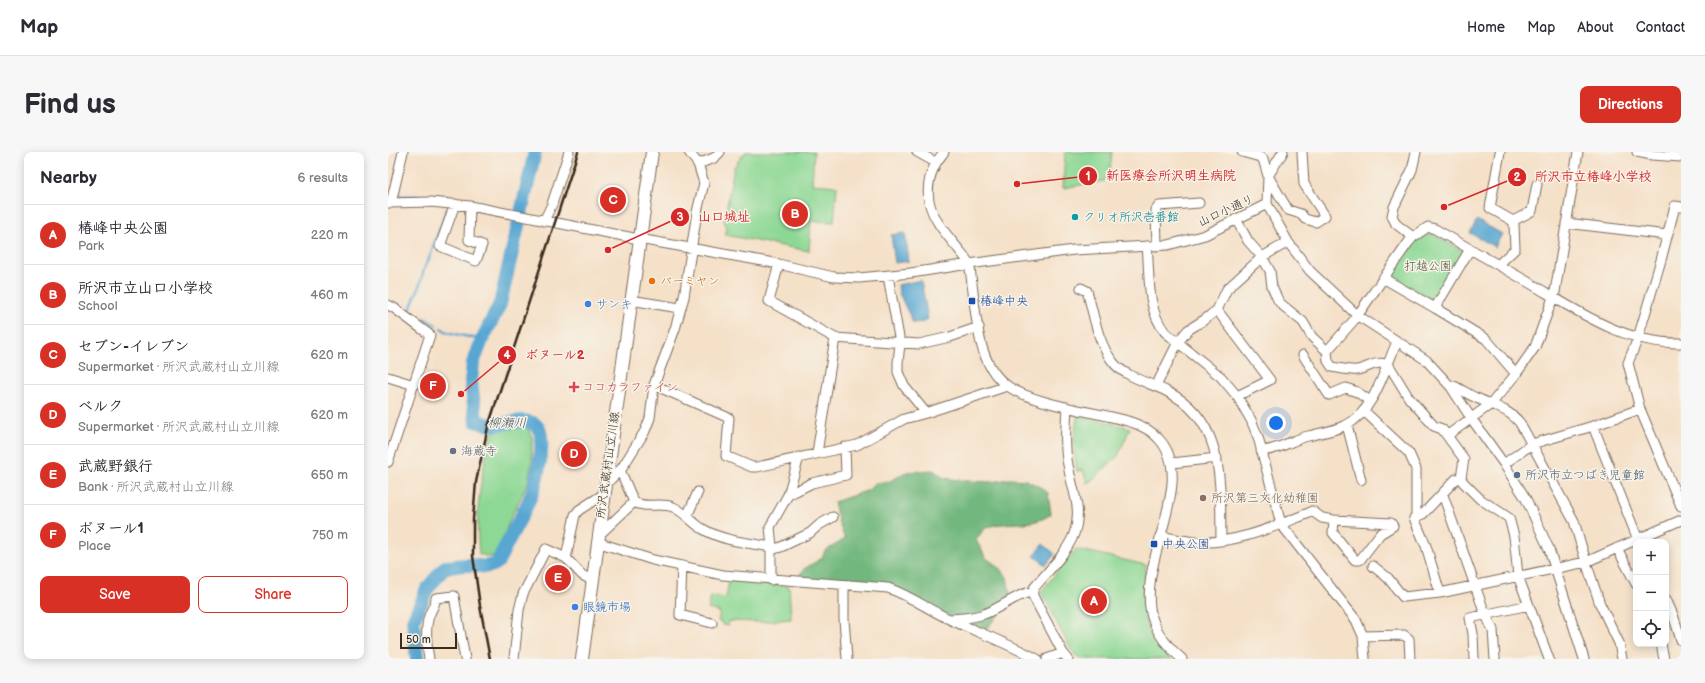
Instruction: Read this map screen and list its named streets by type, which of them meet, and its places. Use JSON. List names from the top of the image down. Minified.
{"streets":{"main road":["所沢武蔵村山立川線"],"street":["山口小通り"]},"crossings":[["山口小通り","所沢武蔵村山立川線"]],"water":["柳瀬川"],"parks":["打越公園"],"places":{"other":["新医療会所沢明生病院","所沢市立椿峰小学校","クリオ所沢壱番館","山口城址","バーミヤン","サンキ","ボヌール2","海蔵寺","所沢市立つばき児童館","所沢第三文化幼稚園","眼鏡市場"],"transit":["椿峰中央","中央公園"],"health":["ココカラファイン"]},"scale_bar":"50 m","page":{"header":"Map","nav":["Home","Map","About","Contact"],"buttons":["Directions",["Save","Share"]],"title":"Find us","heading":["Nearby","6 results"],"pins":["C","B","F","D","E","A"],"list":[{"mark":"A","name":"椿峰中央公園","note":"Park","value":"220 m"},{"mark":"B","name":"所沢市立山口小学校","note":"School","value":"460 m"},{"mark":"C","name":"セブン-イレブン","note":"Supermarket · 所沢武蔵村山立川線","value":"620 m"},{"mark":"D","name":"ベルク","note":"Supermarket · 所沢武蔵村山立川線","value":"620 m"},{"mark":"E","name":"武蔵野銀行","note":"Bank · 所沢武蔵村山立川線","value":"650 m"},{"mark":"F","name":"ボヌール1","note":"Place","value":"750 m"}],"map_buttons":["+","−"],"scale":"50 m"}}
